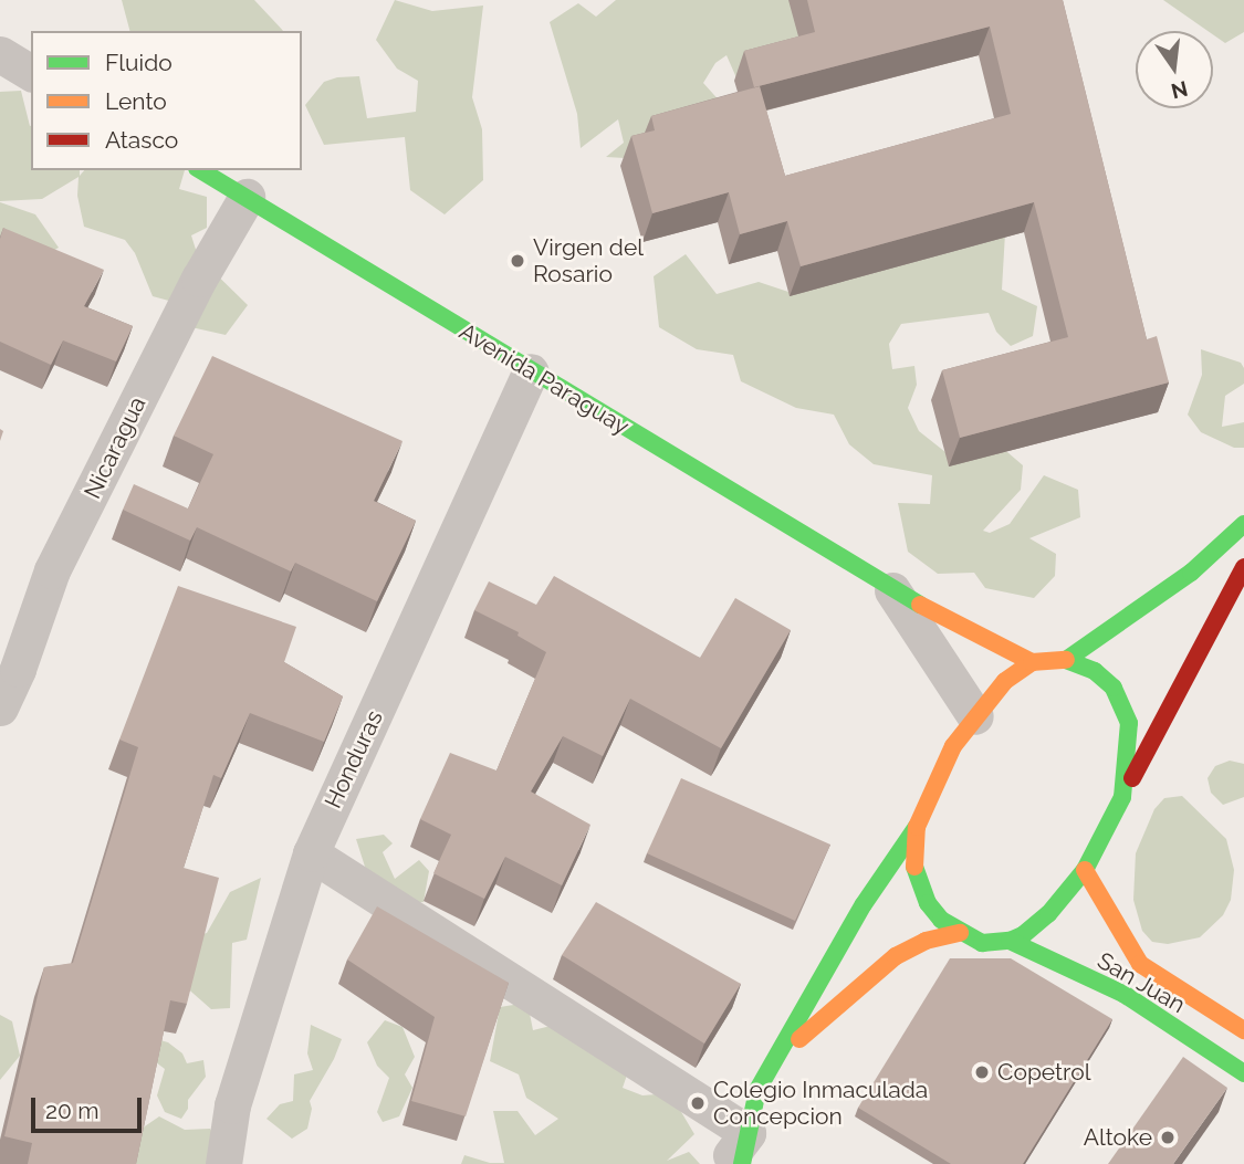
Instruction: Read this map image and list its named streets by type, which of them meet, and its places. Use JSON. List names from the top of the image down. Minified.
{"streets":{"main road":["Avenida Paraguay","San Juan"],"street":["Nicaragua","Honduras"]},"crossings":[["Avenida Paraguay","Nicaragua"],["Avenida Paraguay","Honduras"],["Avenida Paraguay","San Juan"]],"places":["Virgen del Rosario","Copetrol","Colegio Inmaculada Concepcion","Altoke"],"legend":["Fluido","Lento","Atasco"],"scale_bar":"20 m","north":"bottom"}
